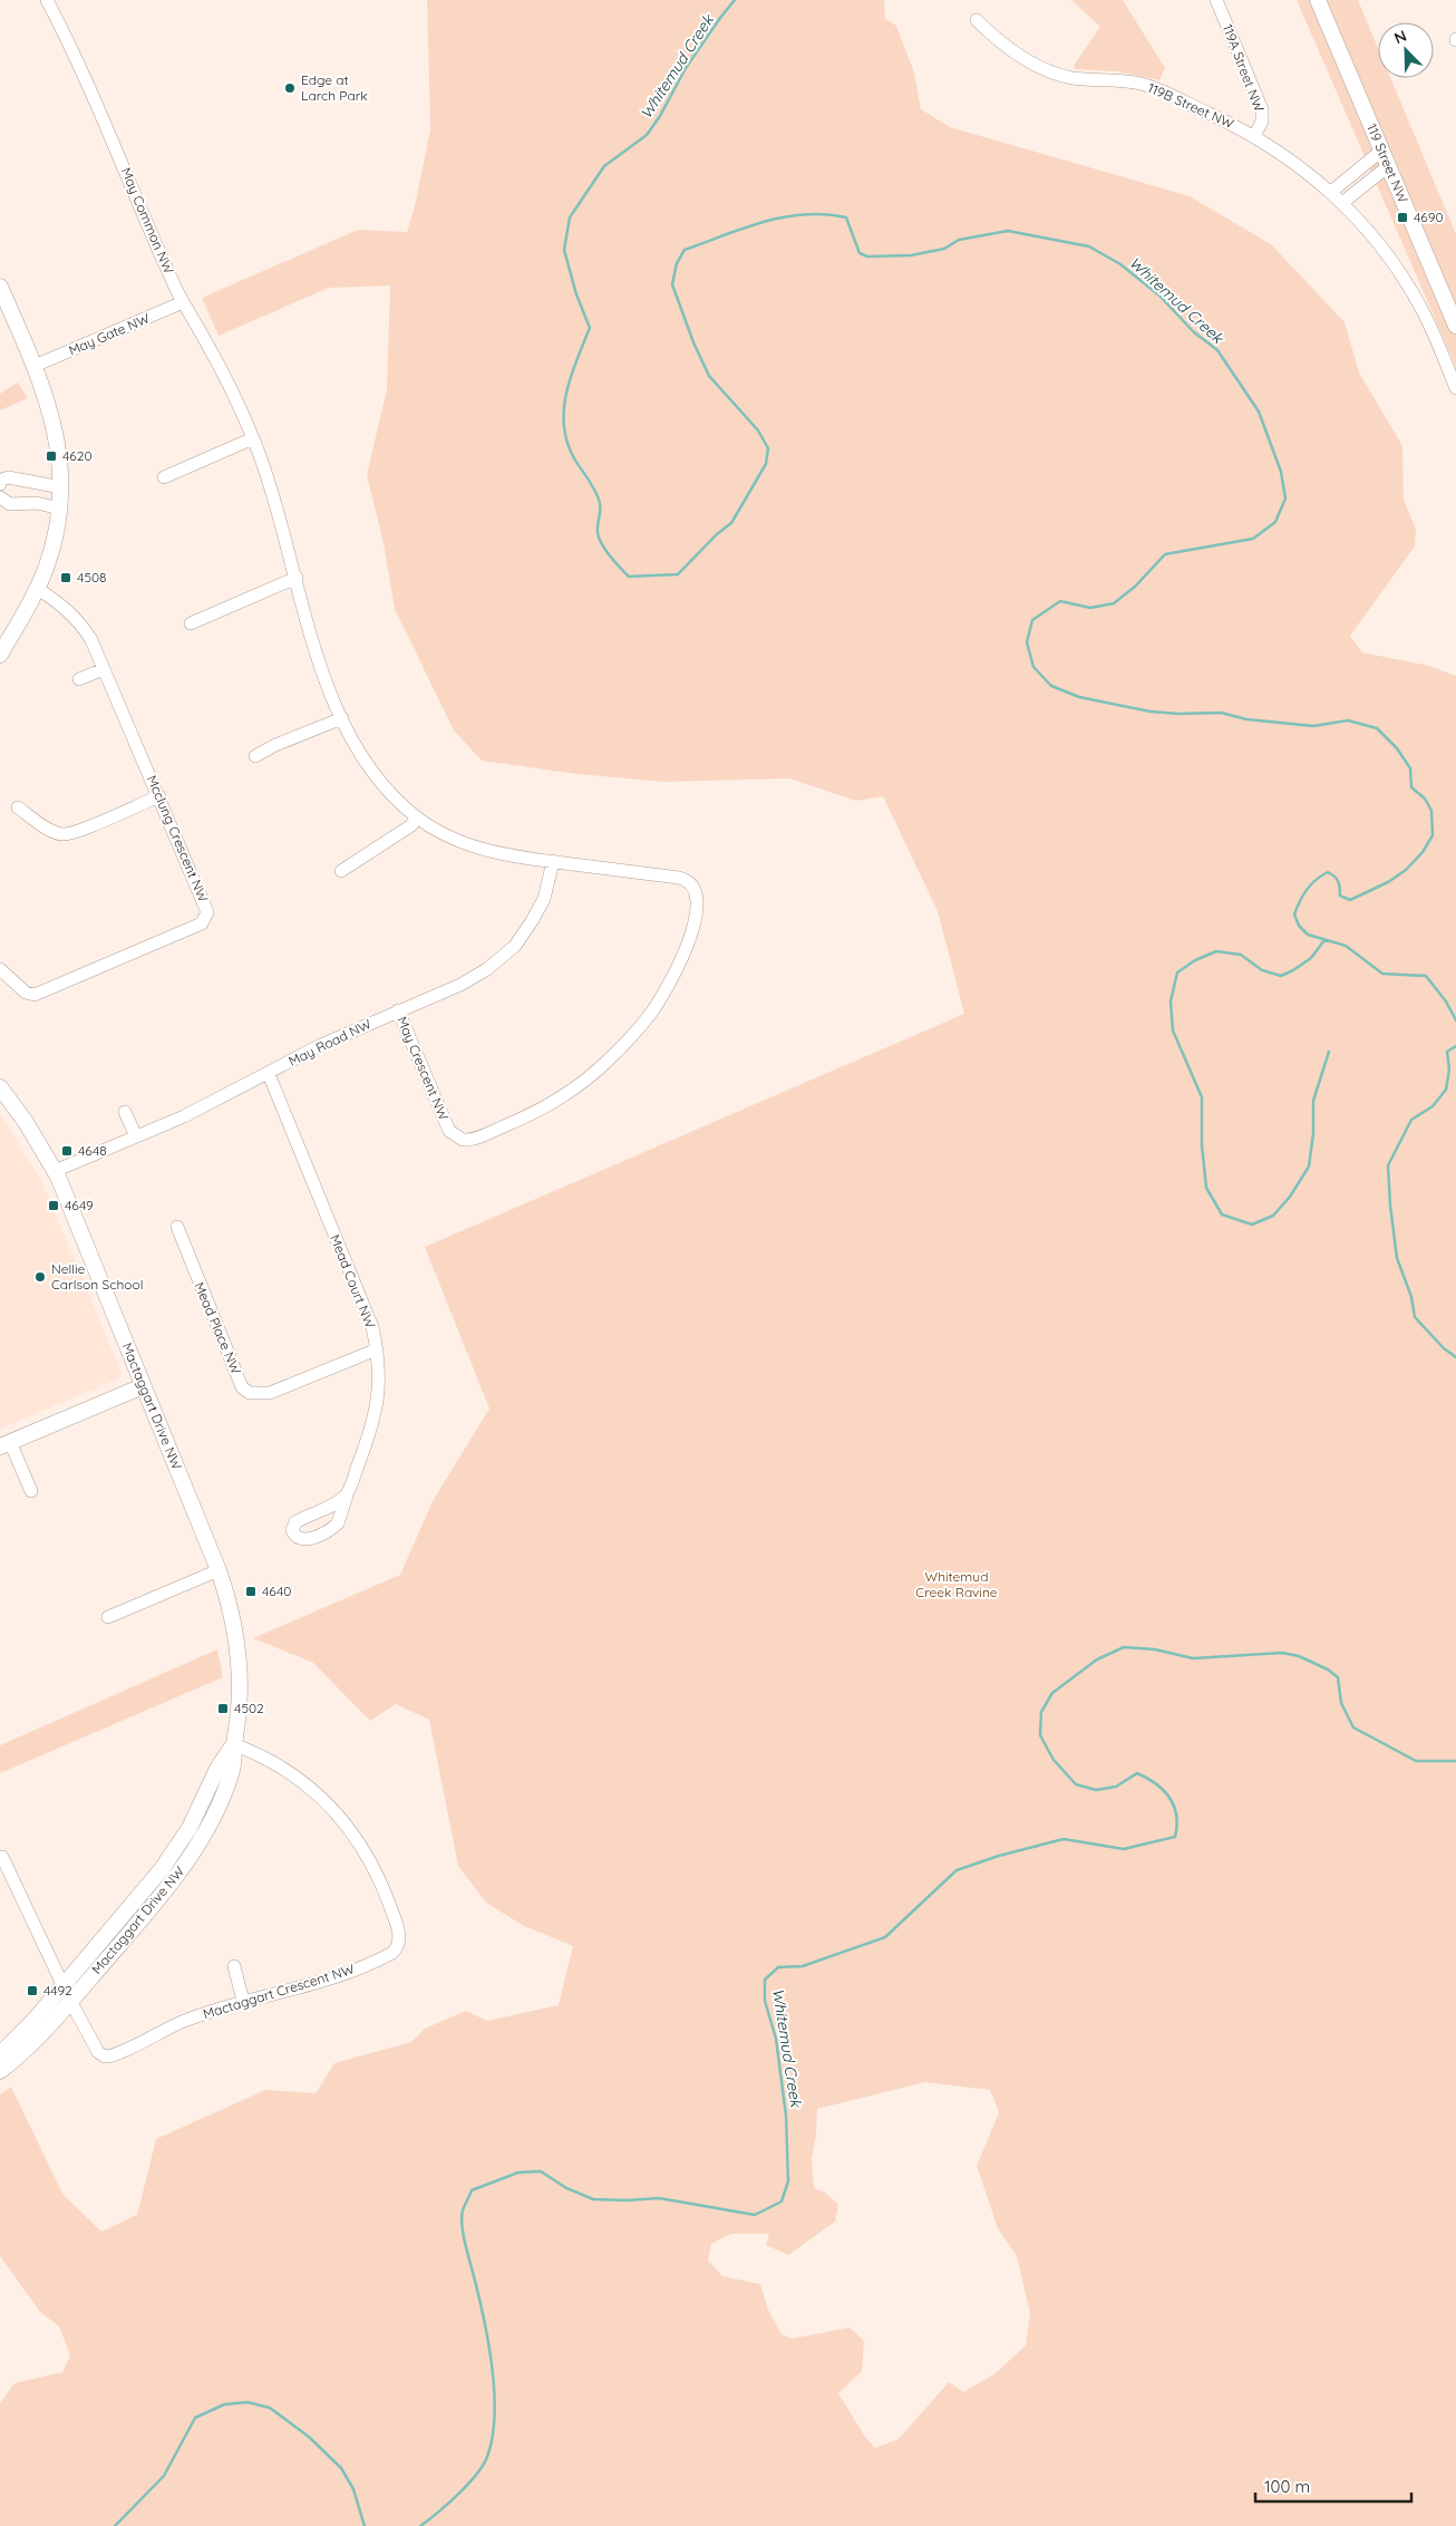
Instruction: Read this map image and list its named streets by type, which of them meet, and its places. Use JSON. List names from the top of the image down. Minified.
{"streets":{"street":["119A Street NW","119B Street NW","119 Street NW","May Common NW","May Gate NW","Mcclung Crescent NW","May Road NW","May Crescent NW","Mead Court NW","Mead Place NW","Mactaggart Drive NW","Mactaggart Crescent NW"]},"crossings":[["119A Street NW","119B Street NW"],["May Common NW","May Gate NW"],["May Common NW","May Road NW"],["May Common NW","May Crescent NW"],["May Road NW","May Crescent NW"],["May Road NW","Mead Court NW"],["May Road NW","Mactaggart Drive NW"],["Mead Court NW","Mead Place NW"],["Mactaggart Drive NW","Mactaggart Crescent NW"]],"water":["Whitemud Creek"],"parks":["Whitemud Creek Ravine"],"places":{"other":["Edge at Larch Park","Nellie Carlson School"],"transit":["4690","4620","4508","4648","4649","4640","4502","4492"]},"scale_bar":"100 m","north":"top left"}
